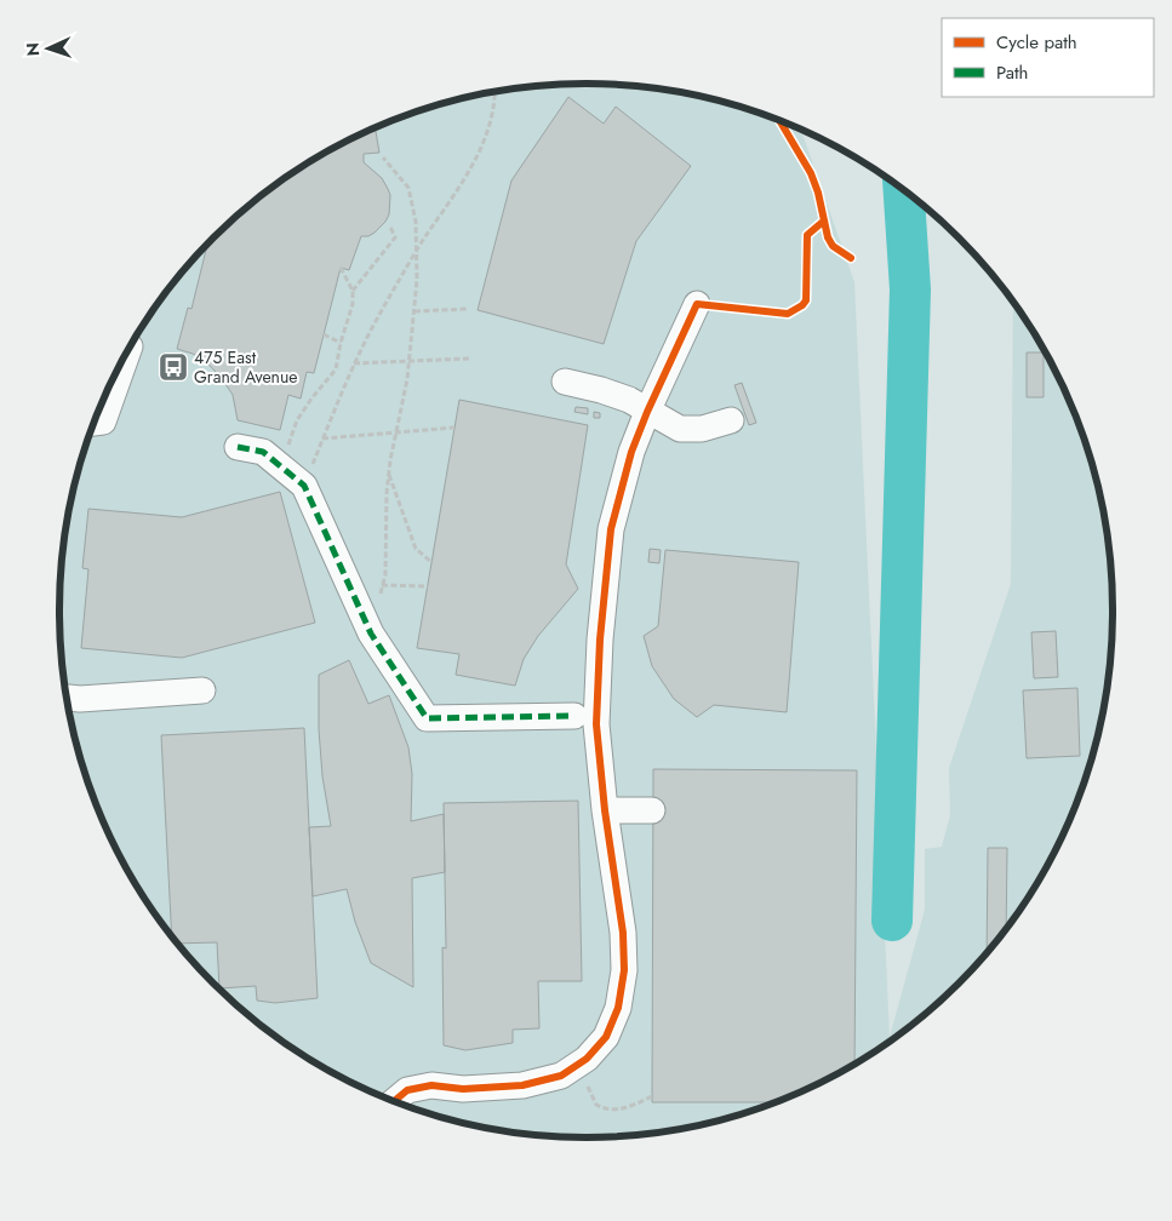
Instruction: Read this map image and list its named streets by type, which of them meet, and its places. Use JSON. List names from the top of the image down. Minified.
{"places":{"bus stop":["475 East Grand Avenue"]},"legend":["Cycle path","Path"],"north":"left"}
